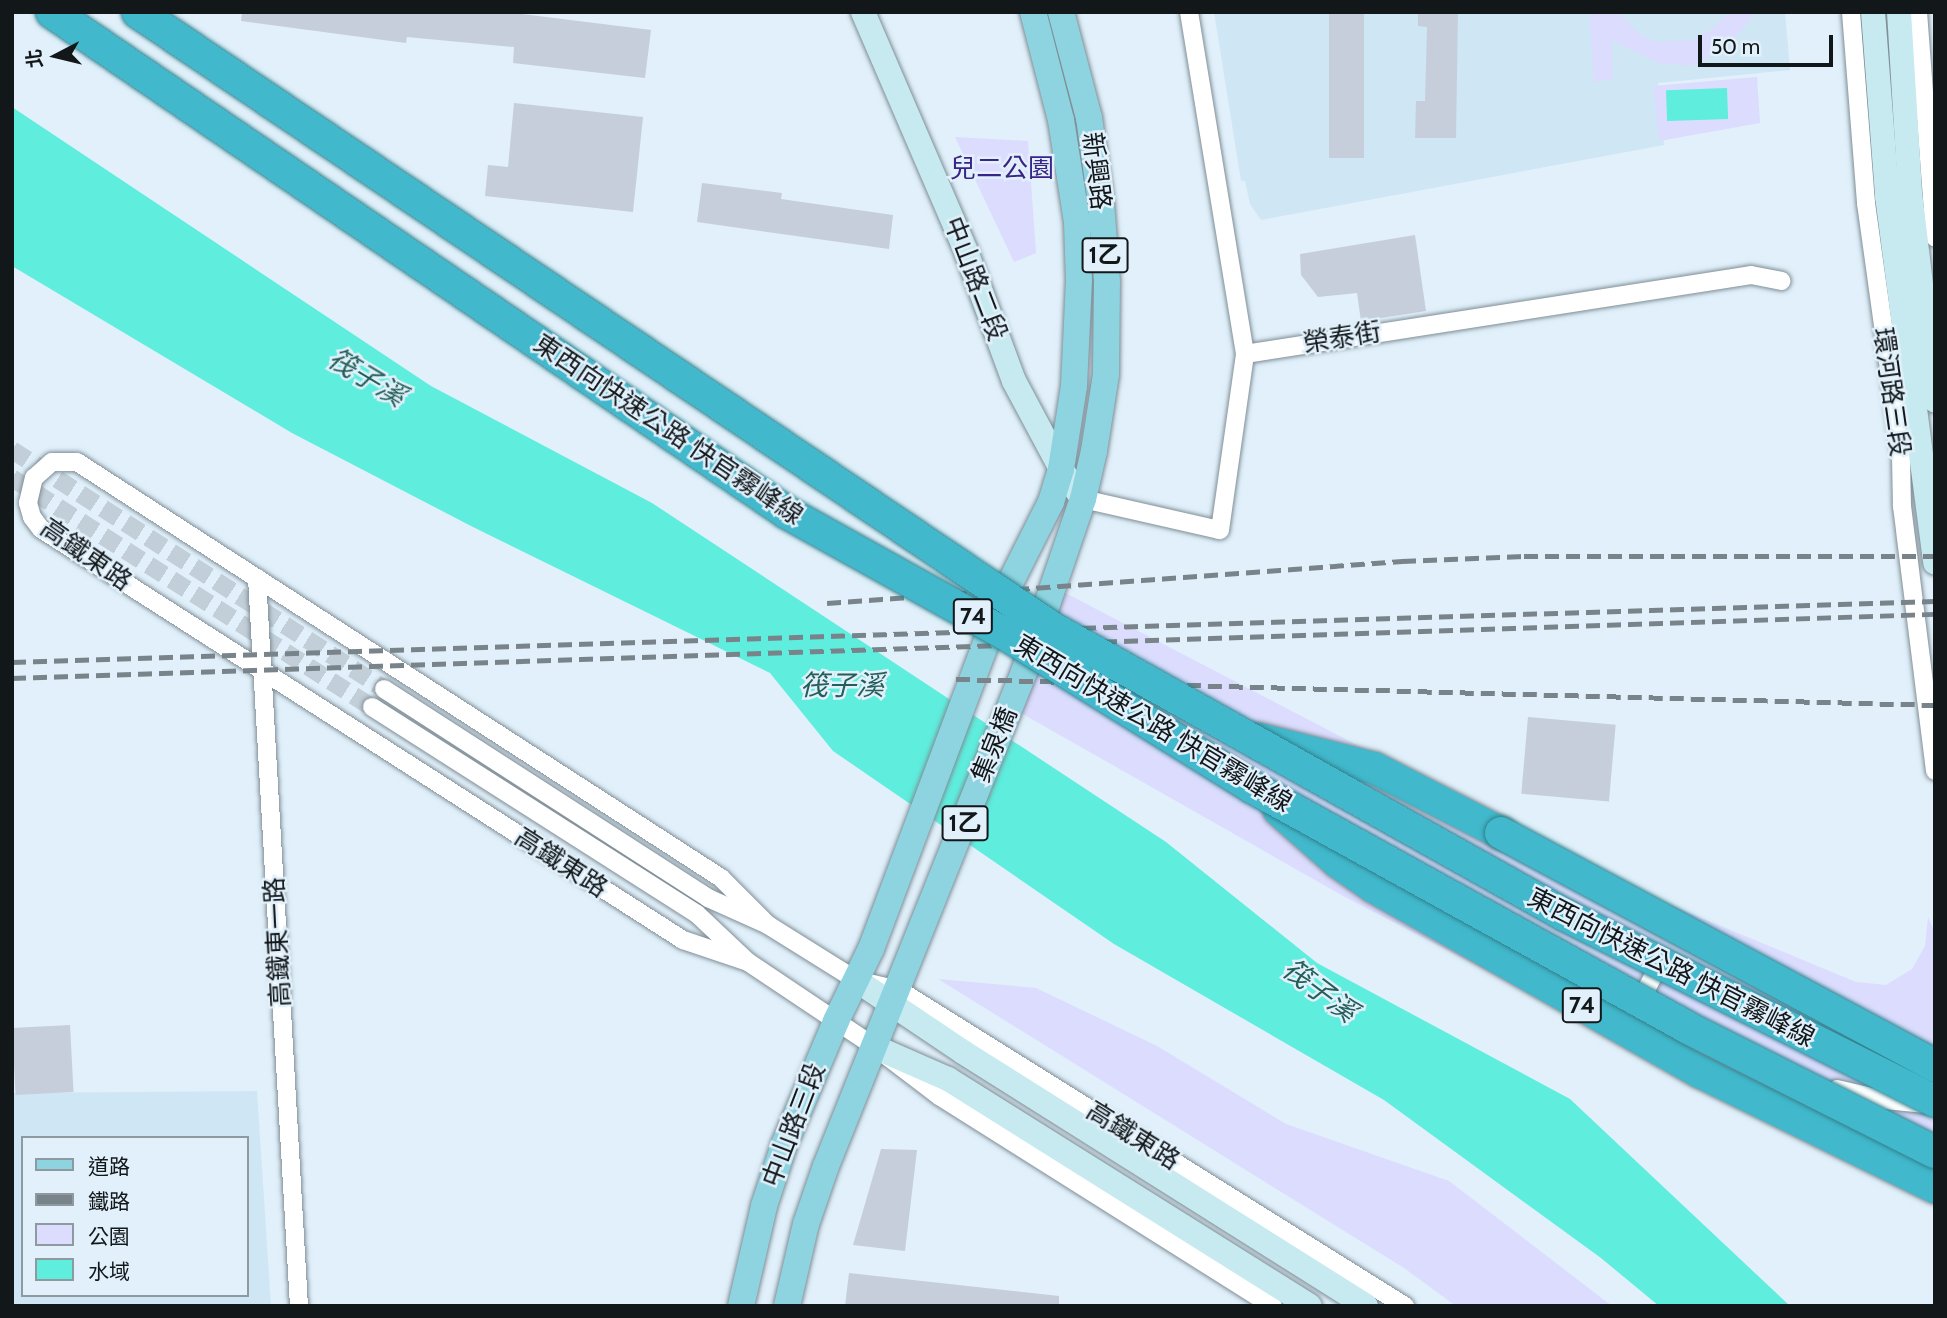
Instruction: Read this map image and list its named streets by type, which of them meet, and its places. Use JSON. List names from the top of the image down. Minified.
{"streets":{"highway":["東西向快速公路 快官霧峰線","74"],"main road":["新興路","1乙","集泉橋","中山路三段"],"street":["中山路二段","榮泰街","環河路三段","高鐵東路","高鐵東一路"]},"crossings":[["新興路","1乙"],["新興路","中山路二段"],["新興路","集泉橋"],["1乙","中山路二段"],["1乙","集泉橋"],["中山路二段","集泉橋"],["東西向快速公路 快官霧峰線","74"],["高鐵東路","集泉橋"],["高鐵東路","高鐵東一路"],["高鐵東路","中山路三段"],["集泉橋","中山路三段"]],"water":["筏子溪"],"parks":["兒二公園"],"legend":["道路","鐵路","公園","水域"],"scale_bar":"50 m","north":"left"}
